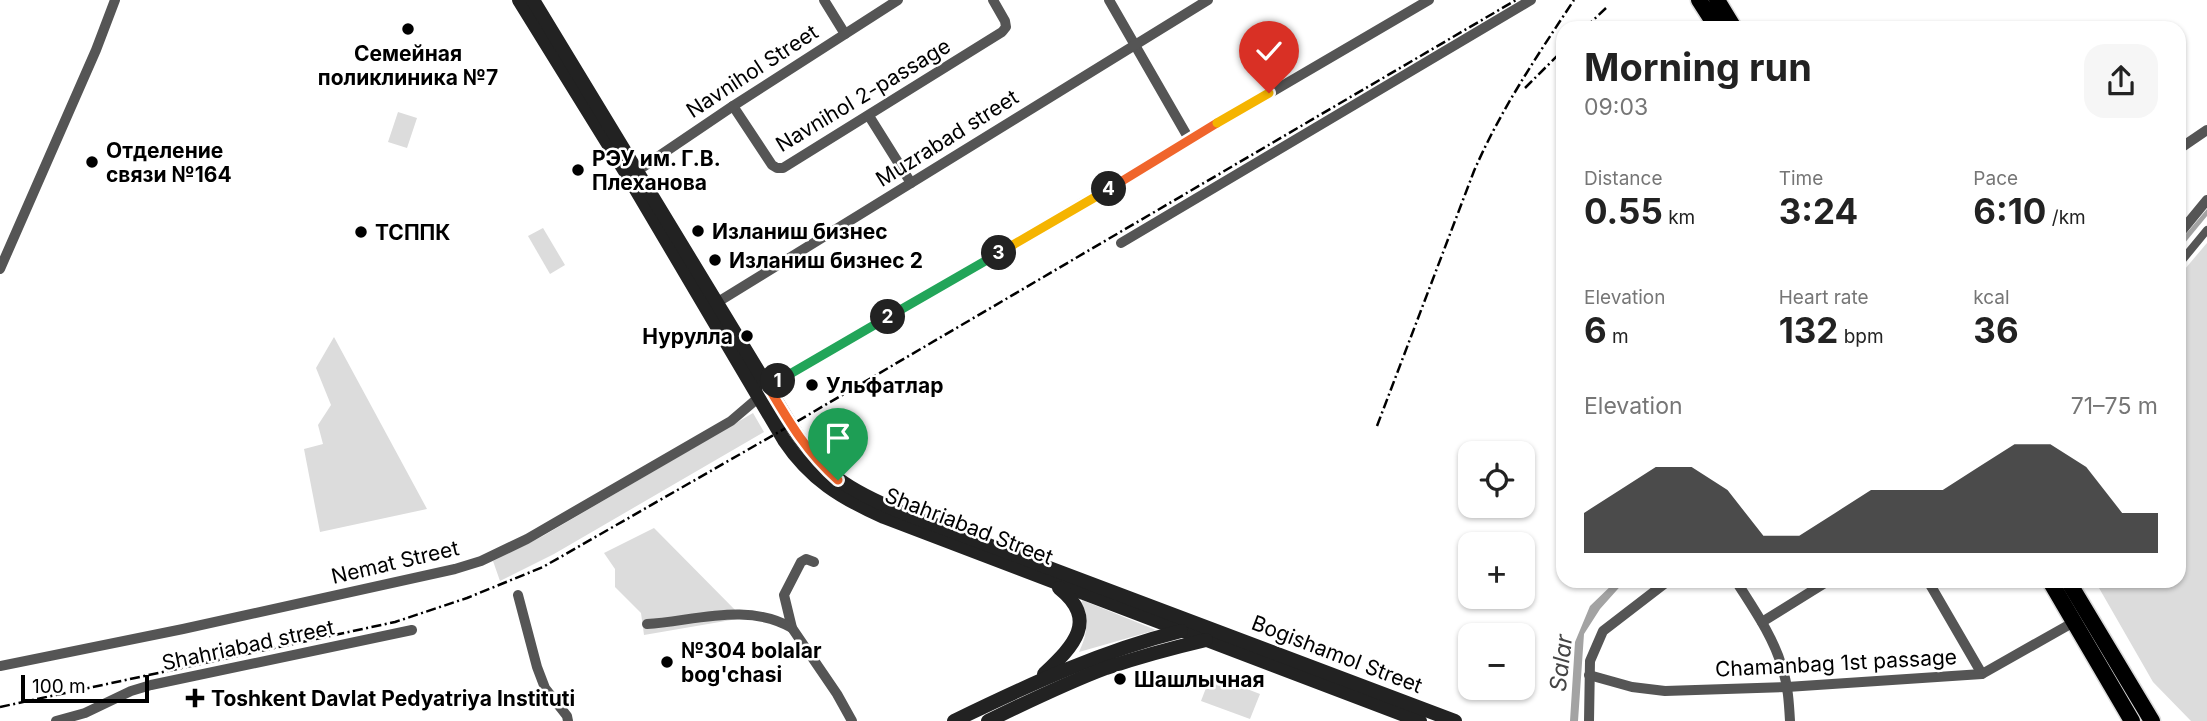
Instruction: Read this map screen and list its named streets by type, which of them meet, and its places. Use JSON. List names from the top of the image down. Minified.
{"streets":{"main road":["Shahriabad Street","Bogishamol Street"],"street":["Navnihol Street","Navnihol 2-passage","Muzrabad street","Nemat Street","Shahriabad street","Chamanbag 1st passage"]},"crossings":[["Navnihol Street","Navnihol 2-passage"],["Navnihol Street","Shahriabad Street"],["Muzrabad street","Shahriabad Street"],["Shahriabad Street","Nemat Street"],["Shahriabad Street","Bogishamol Street"]],"water":["Salar"],"places":{"other":["Cемейная поликлиника №7","Отделение связи №164","РЭУ им. Г.В. Плеханова","Изланиш бизнес","ТСППК","Изланиш бизнес 2","Нурулла","Ульфатлар","№304 bolalar bog'chasi","Шашлычная"],"health":["Toshkent Davlat Pedyatriya Instituti"]},"scale_bar":"100 m","page":{"heading":["Morning run","09:03"],"stats":[["Distance","0.55 km"],["Time","3:24"],["Pace","6:10 /km"],["Elevation","6 m"],["Heart rate","132 bpm"],["kcal","36"]],"pins":["4","3","2","1"],"chart":["Elevation","71–75 m"],"map_buttons":["+","−"],"scale":"100 m"}}
